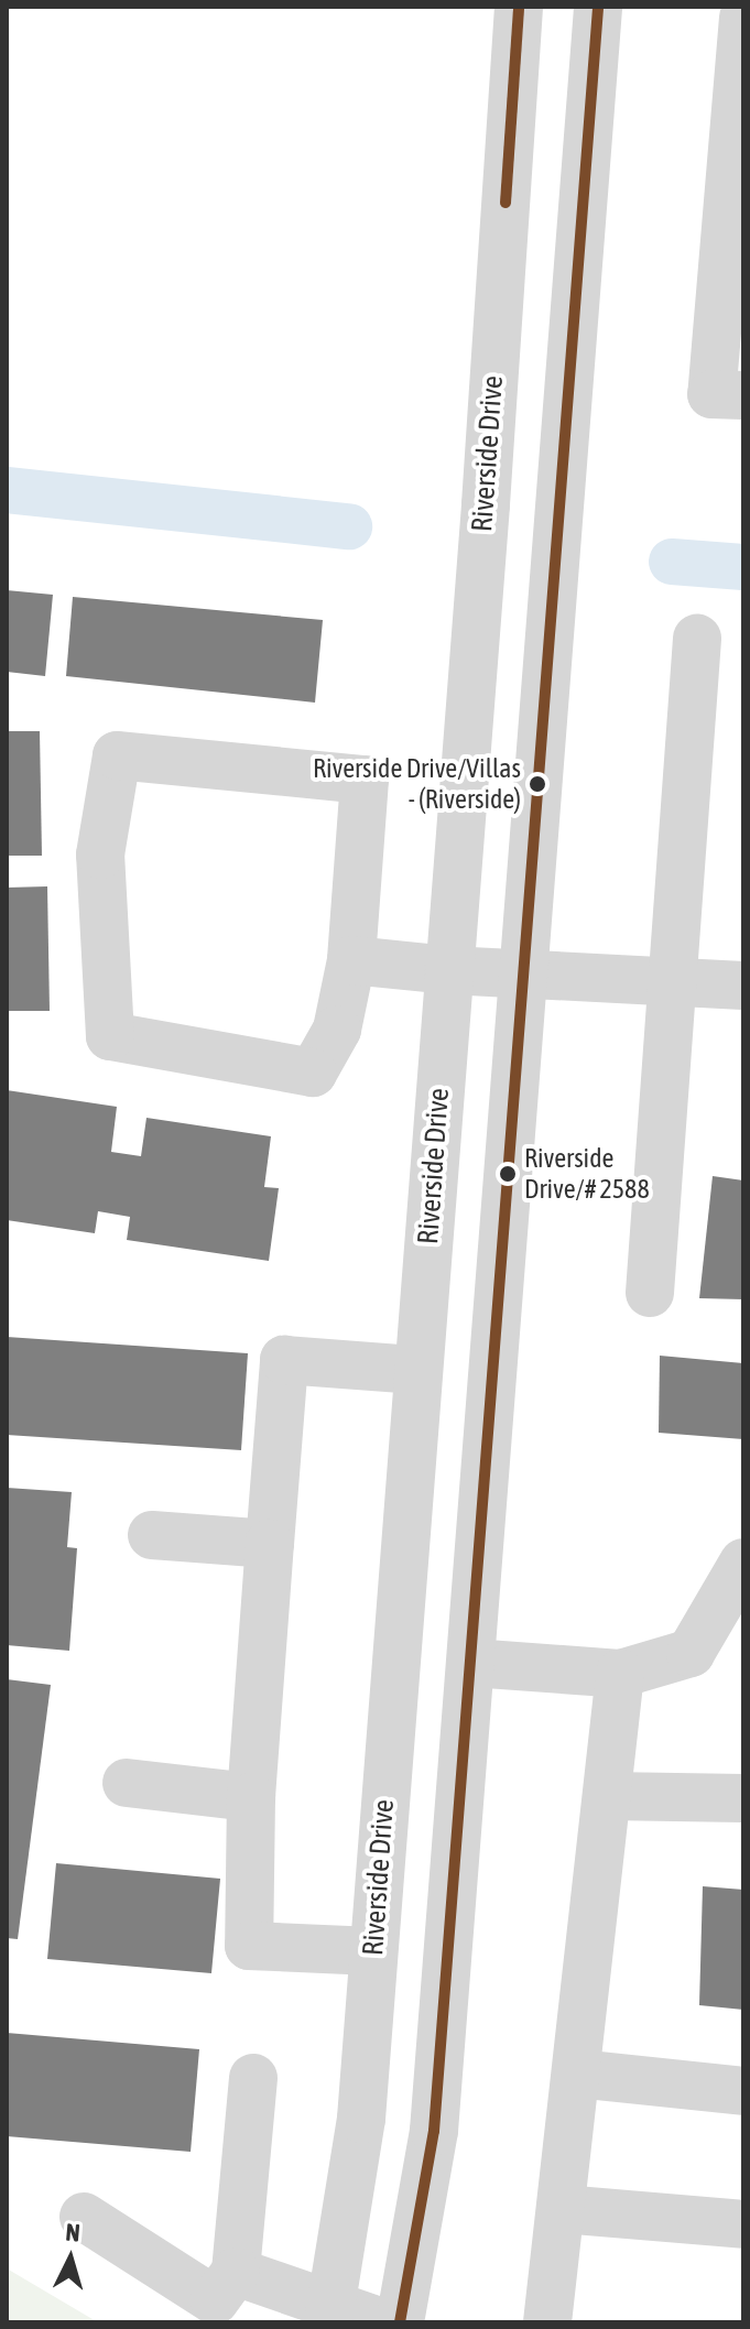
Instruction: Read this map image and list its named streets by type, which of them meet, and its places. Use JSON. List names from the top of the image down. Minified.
{"streets":{"street":["Riverside Drive"]},"places":["Riverside Drive/Villas - (Riverside)","Riverside Drive/# 2588"],"north":"top"}
